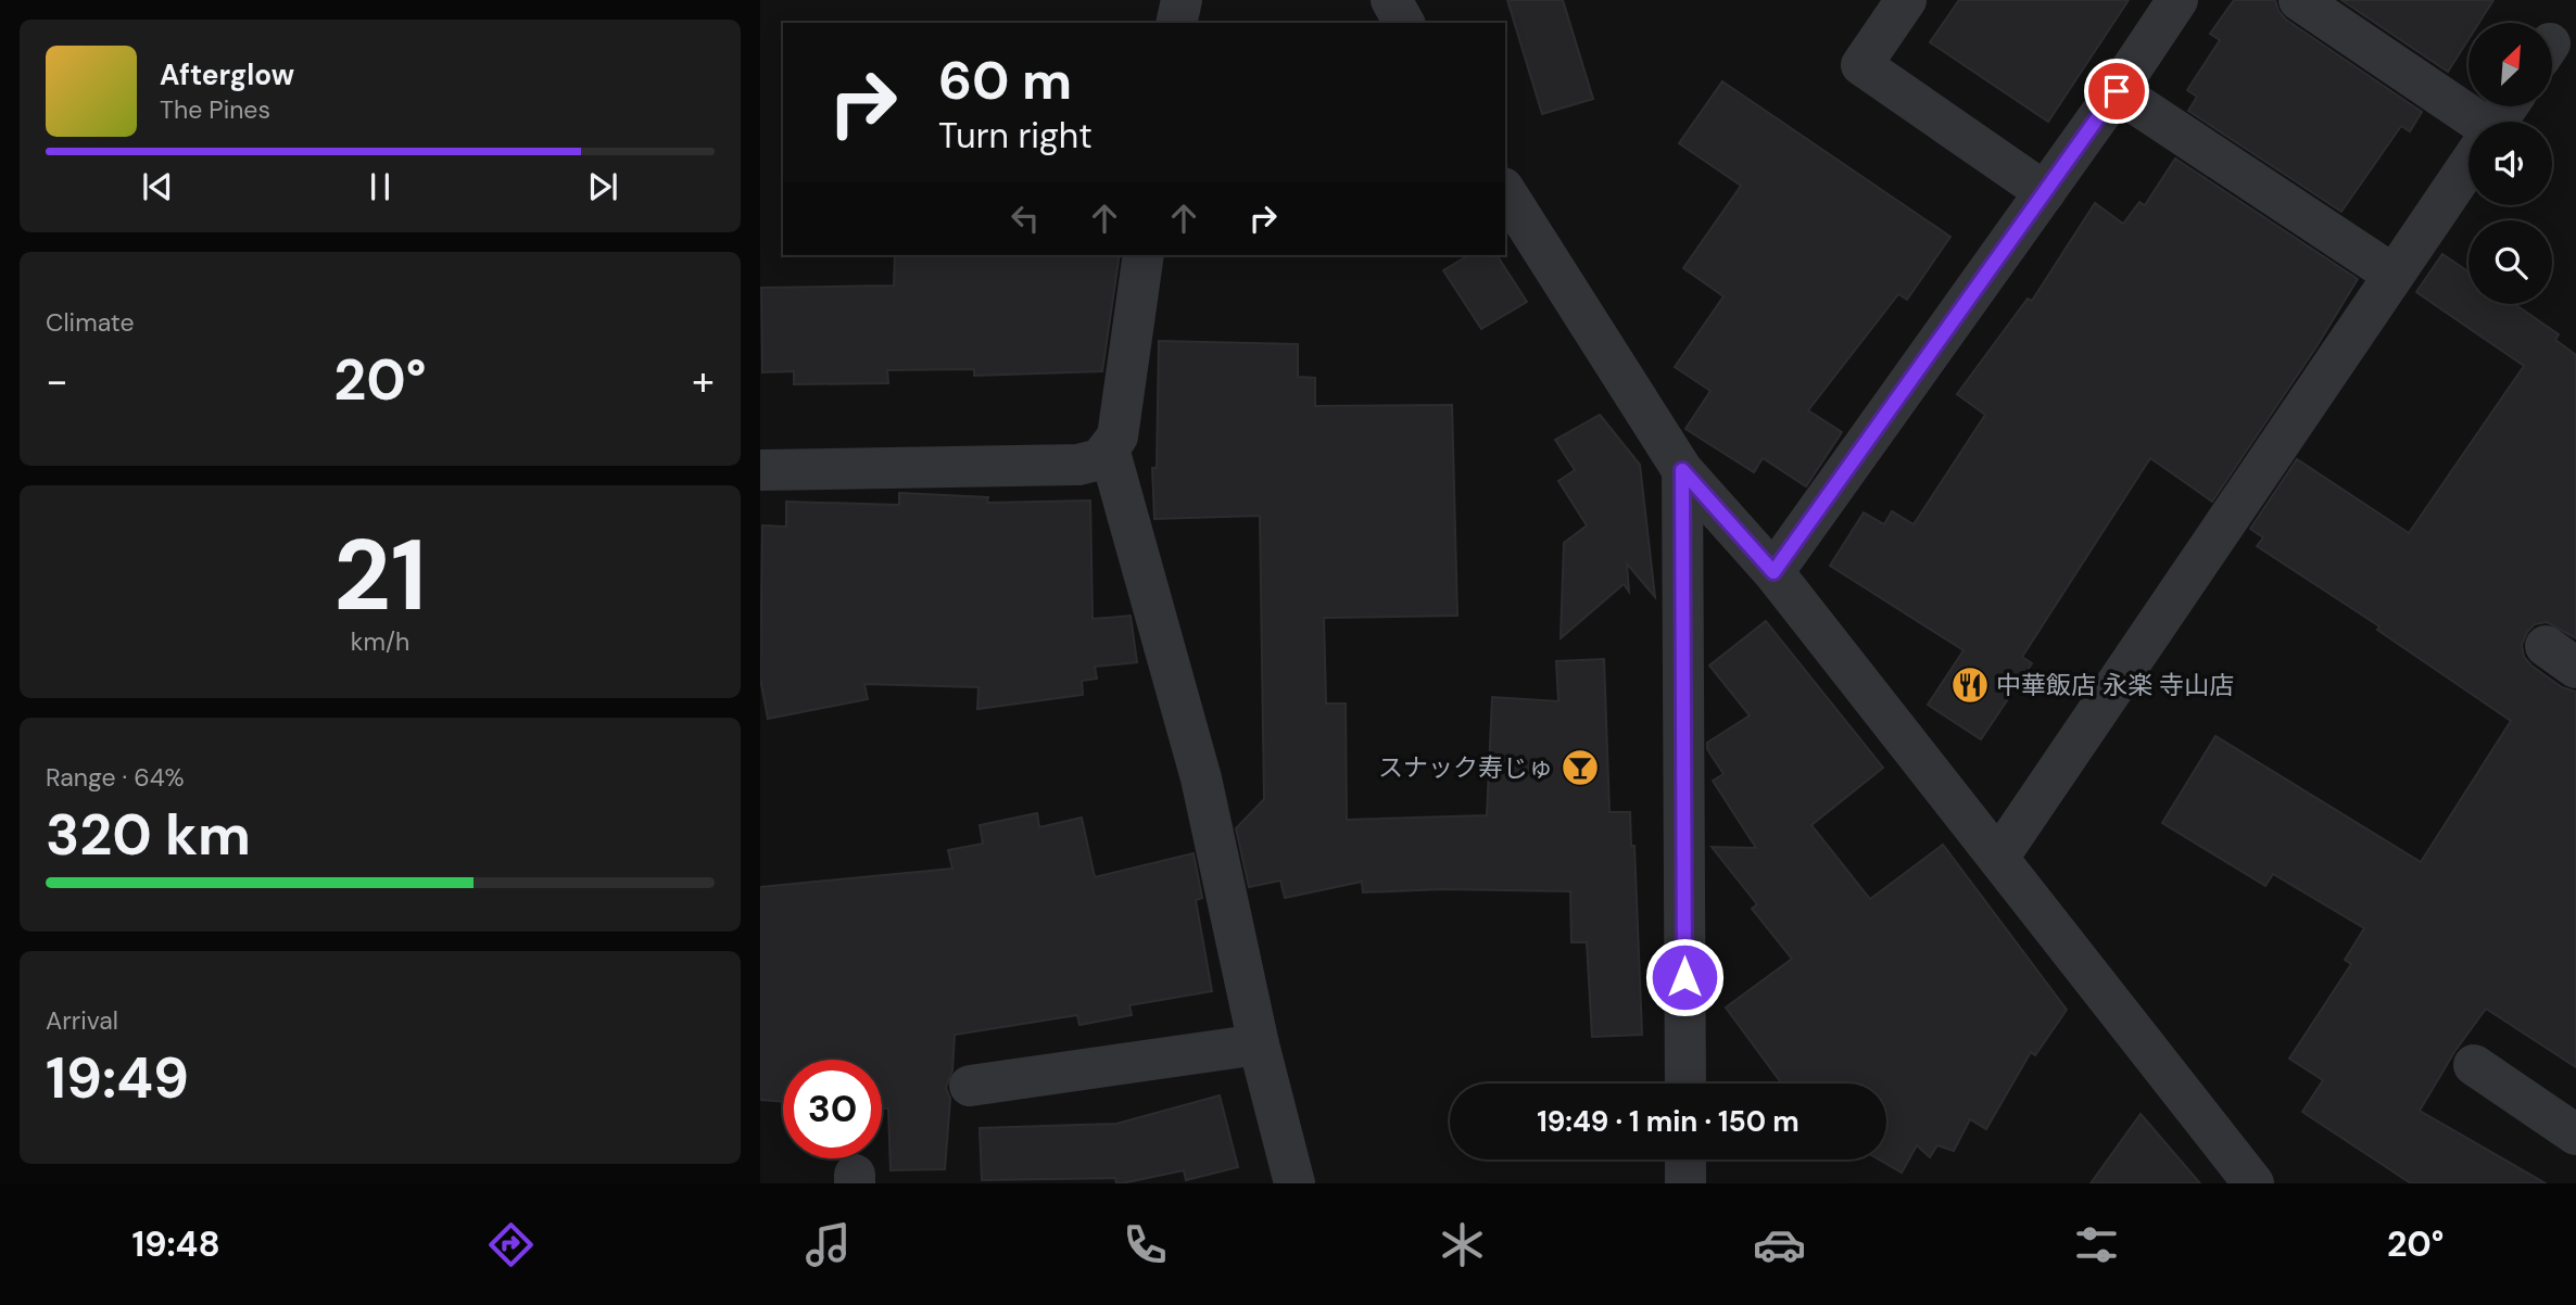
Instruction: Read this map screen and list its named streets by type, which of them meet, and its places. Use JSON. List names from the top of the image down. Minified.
{"places":{"restaurant":["中華飯店 永楽 寺山店"],"bar":["スナック寿じゅ"]},"north":"top right","page":{"turn":["60 m","Turn right"],"song":["Afterglow","The Pines"],"tile":["Climate",["21","km/h"],["Range · 64%","320 km"],["Arrival","19:49"]],"heat":["−","20°","+"],"limit":"30","trip":"19:49 · 1 min · 150 m","tabs":["19:48","20°"]}}
